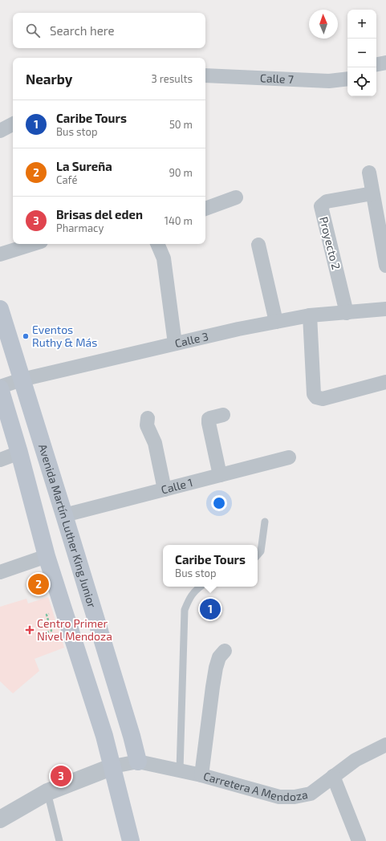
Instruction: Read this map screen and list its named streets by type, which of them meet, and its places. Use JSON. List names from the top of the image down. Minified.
{"streets":{"main road":["Avenida Martín Luther King Junior"],"street":["Calle 7","Proyecto 2","Calle 3","Calle 1","Carretera A Mendoza"]},"crossings":[["Proyecto 2","Calle 3"],["Calle 3","Avenida Martín Luther King Junior"],["Calle 1","Avenida Martín Luther King Junior"],["Avenida Martín Luther King Junior","Carretera A Mendoza"]],"places":{"other":["Eventos Ruthy & Más"],"health":["Centro Primer Nivel Mendoza"]},"north":"top","page":{"map_buttons":["+","−"],"search":"Search here","heading":["Nearby","3 results"],"list":[{"mark":"1","name":"Caribe Tours","note":"Bus stop","value":"50 m"},{"mark":"2","name":"La Sureña","note":"Café","value":"90 m"},{"mark":"3","name":"Brisas del eden","note":"Pharmacy","value":"140 m"}],"popup":["Caribe Tours","Bus stop"],"pins":["2","1","3"]}}
